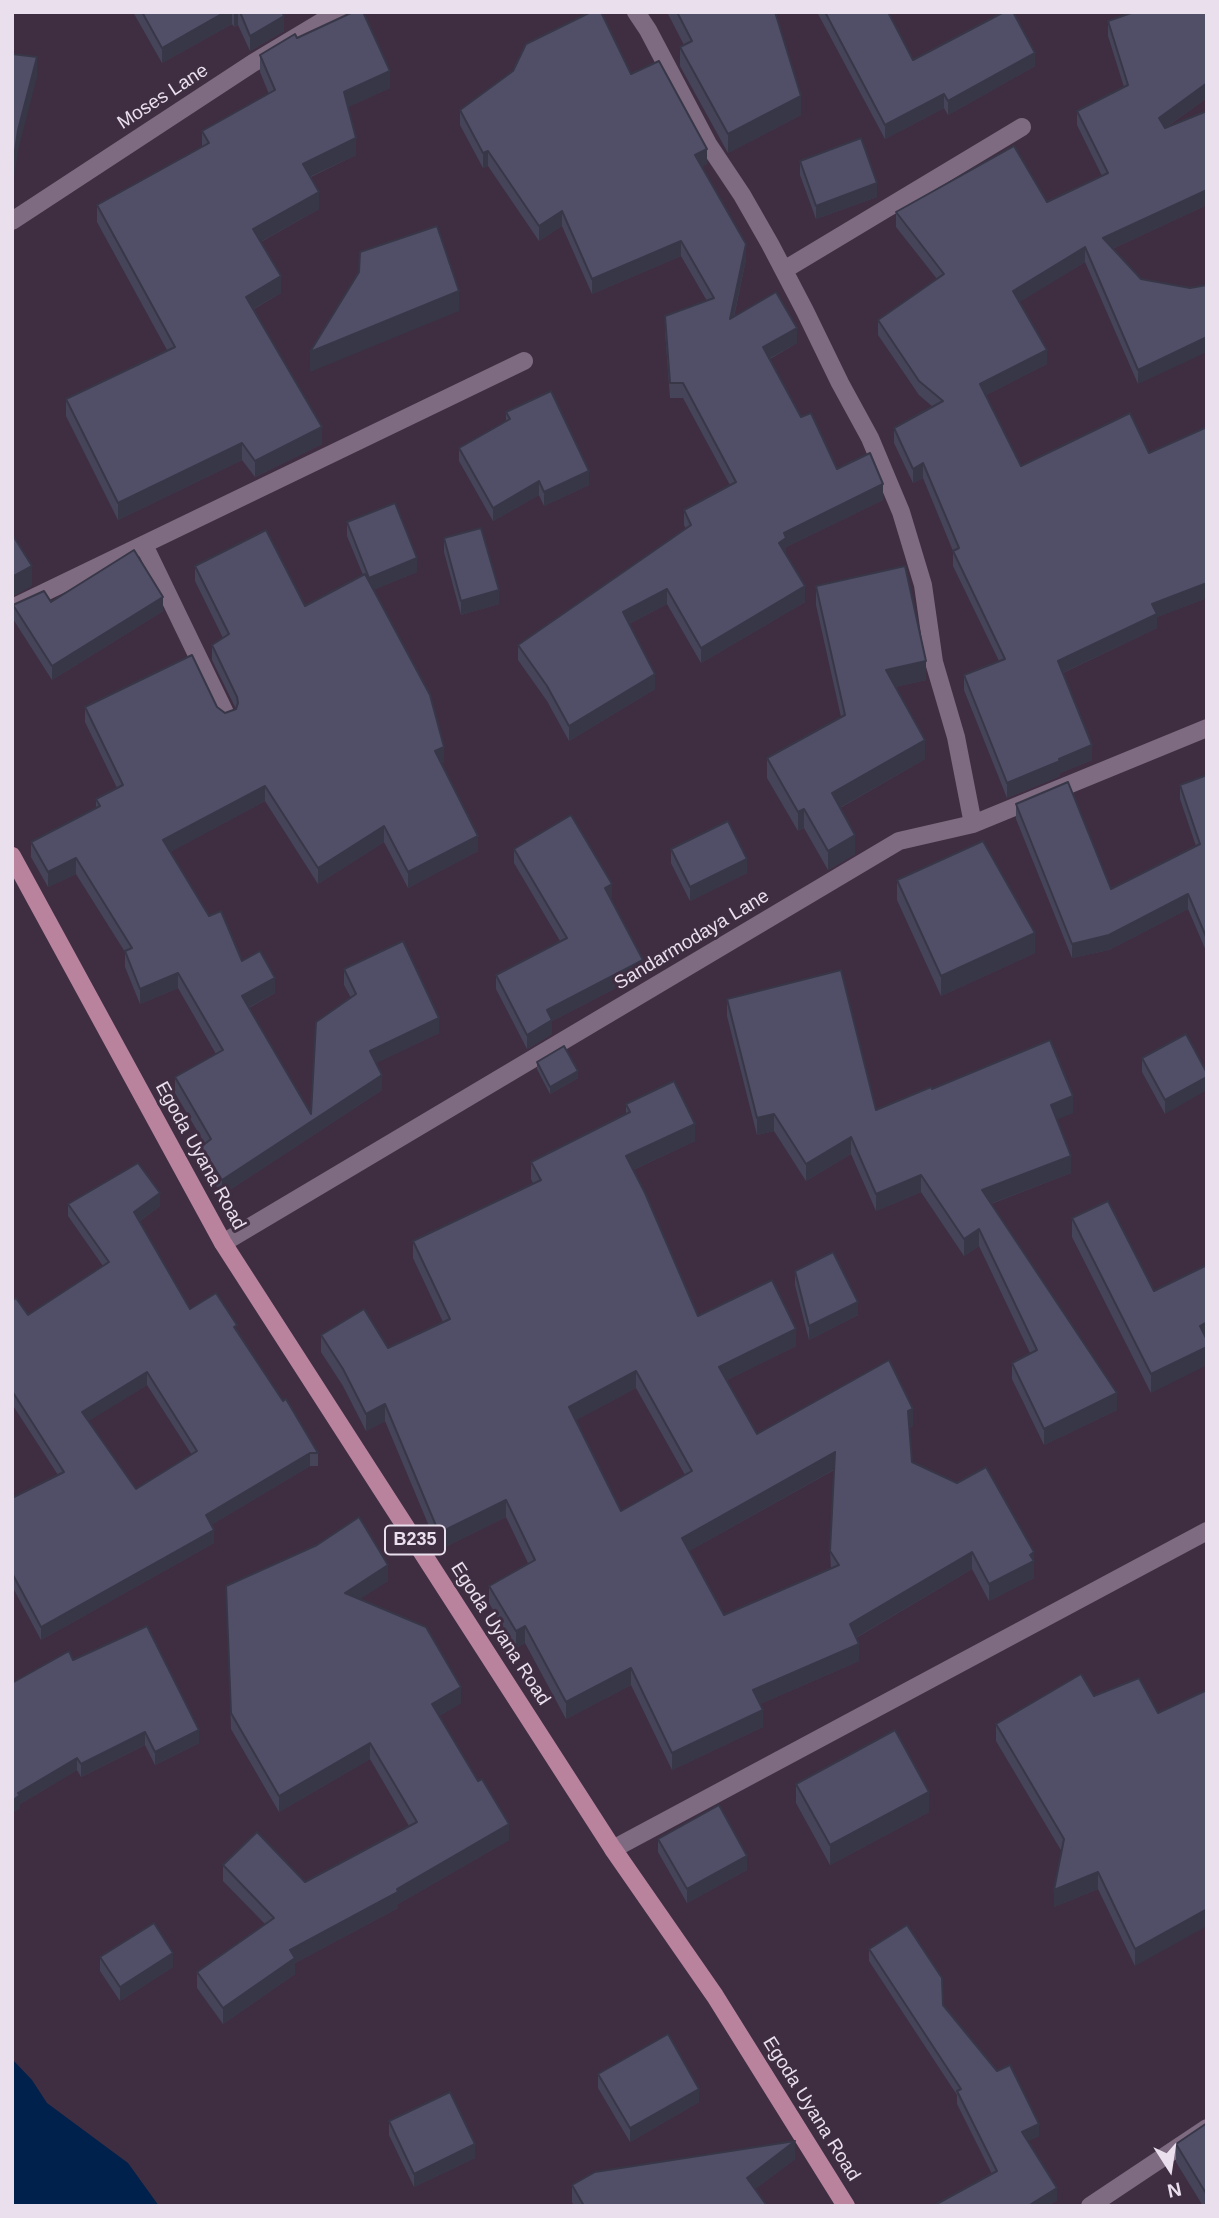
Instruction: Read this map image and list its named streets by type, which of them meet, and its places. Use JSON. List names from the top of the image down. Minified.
{"streets":{"main road":["Egoda Uyana Road","B235"],"street":["Moses Lane","Sandarmodaya Lane"]},"crossings":[["Sandarmodaya Lane","Egoda Uyana Road"]],"north":"bottom"}
